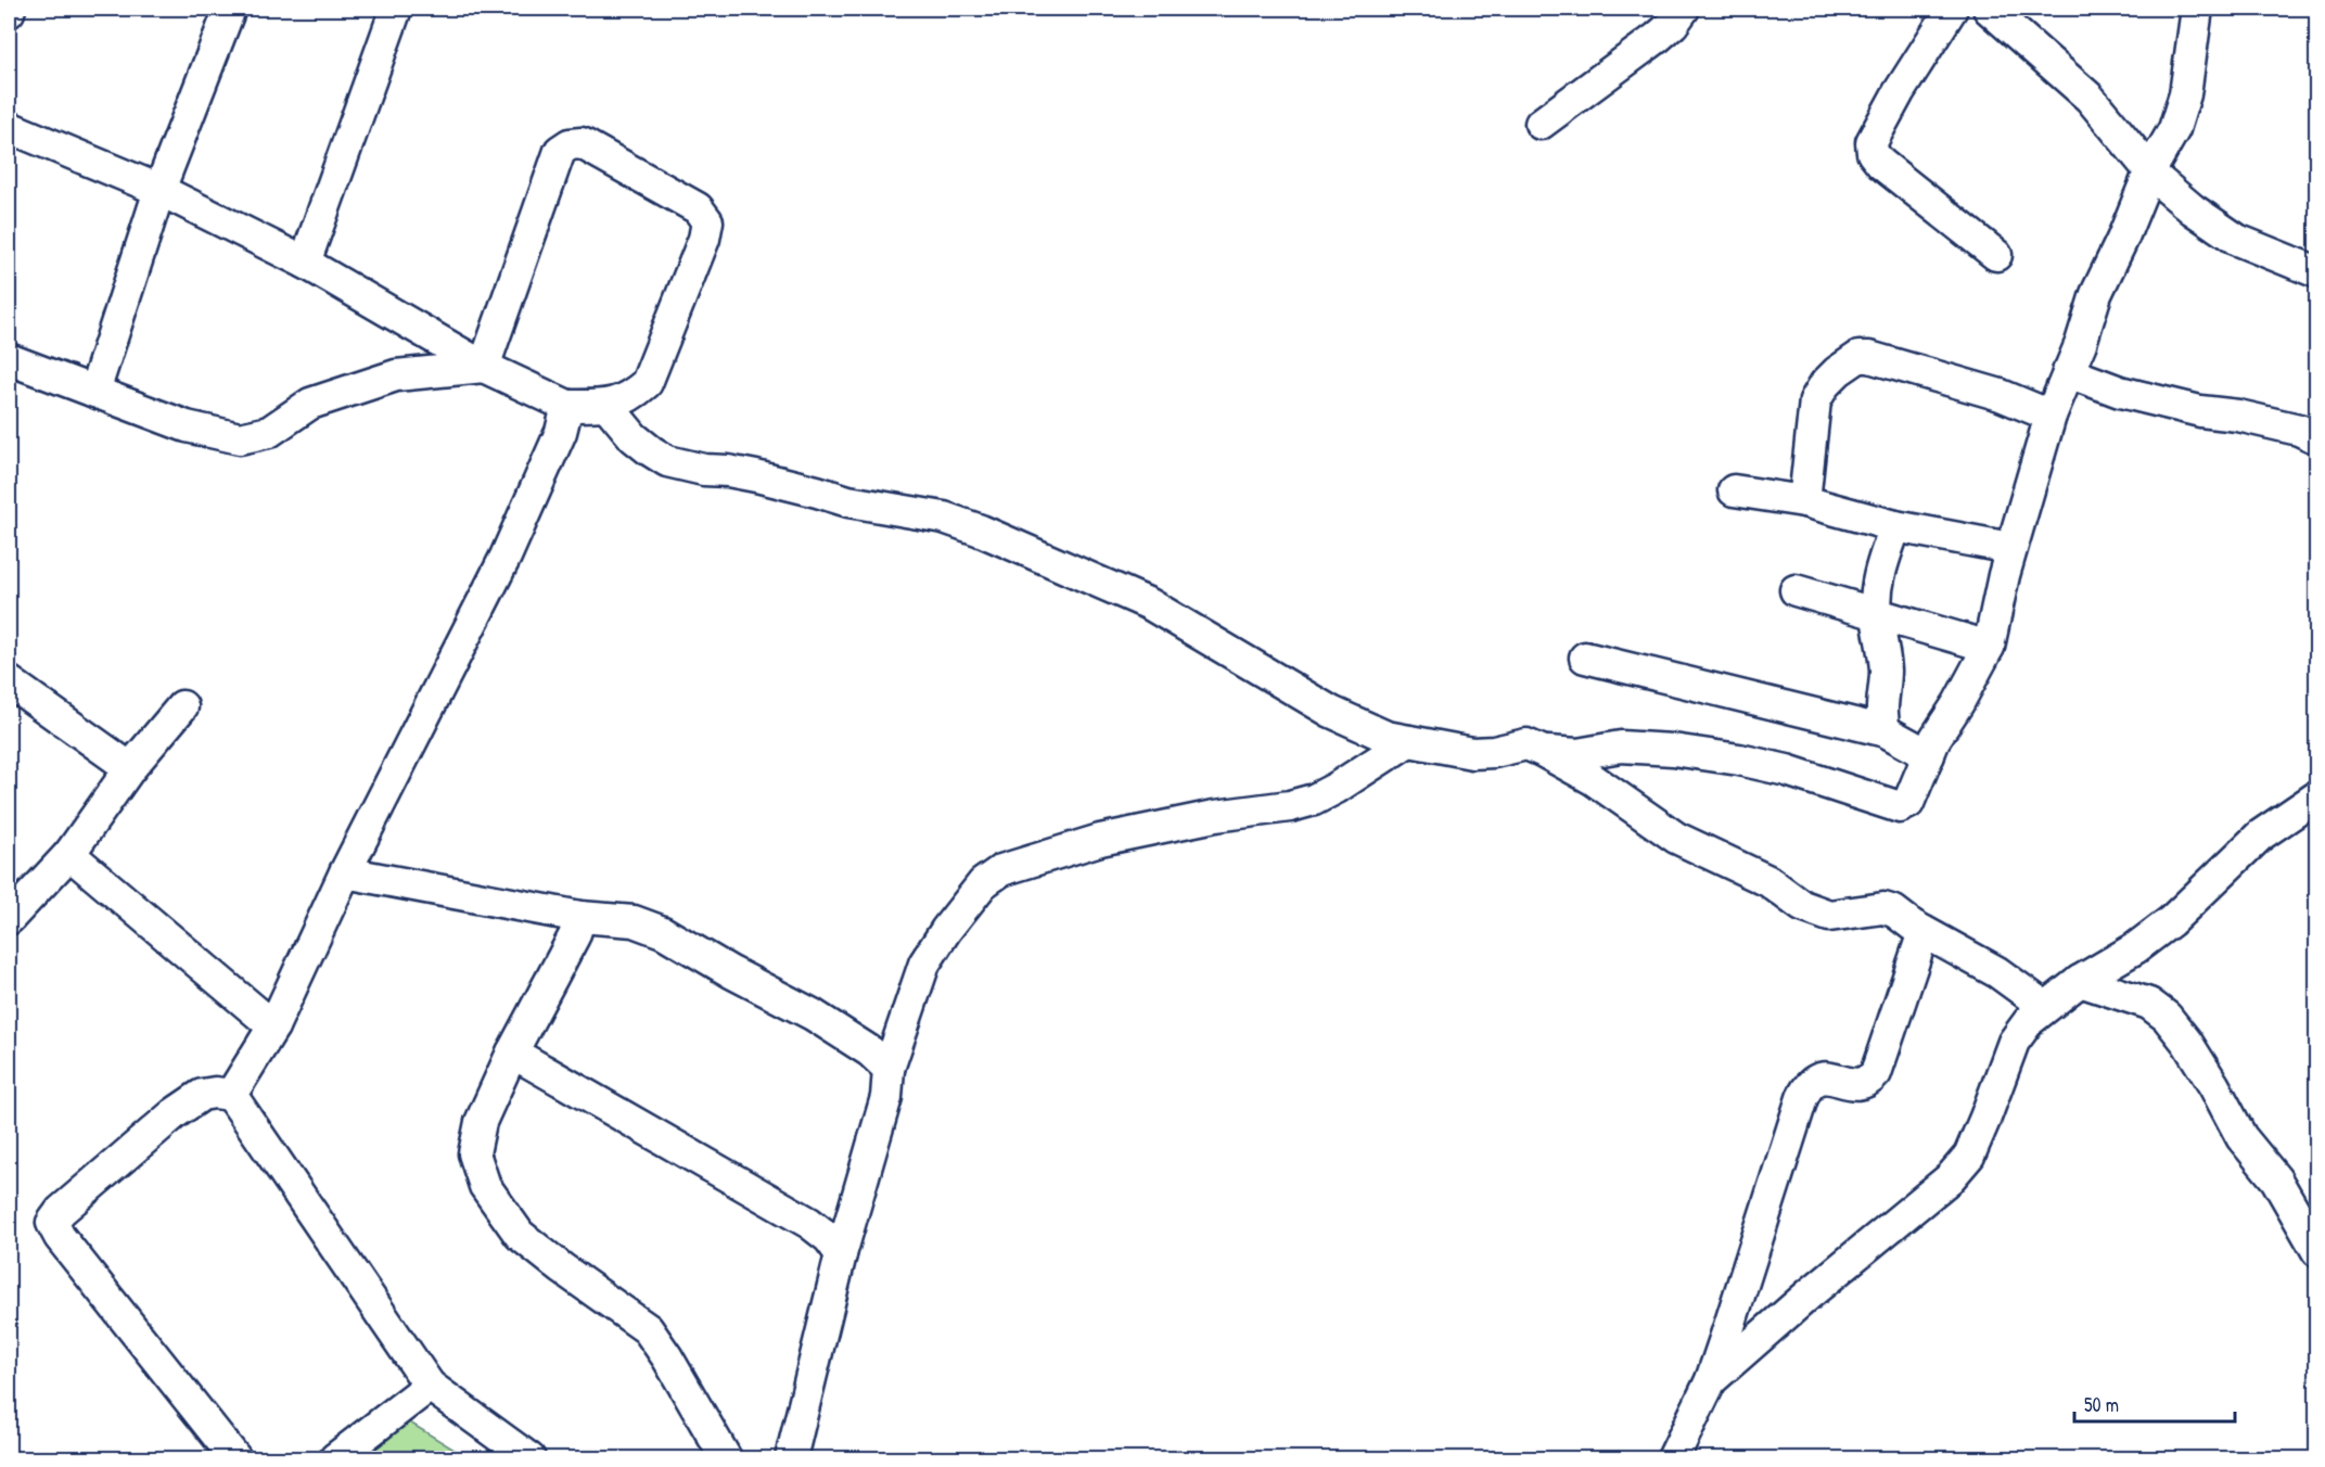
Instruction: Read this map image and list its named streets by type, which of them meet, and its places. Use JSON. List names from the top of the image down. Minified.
{"scale_bar":"50 m"}
